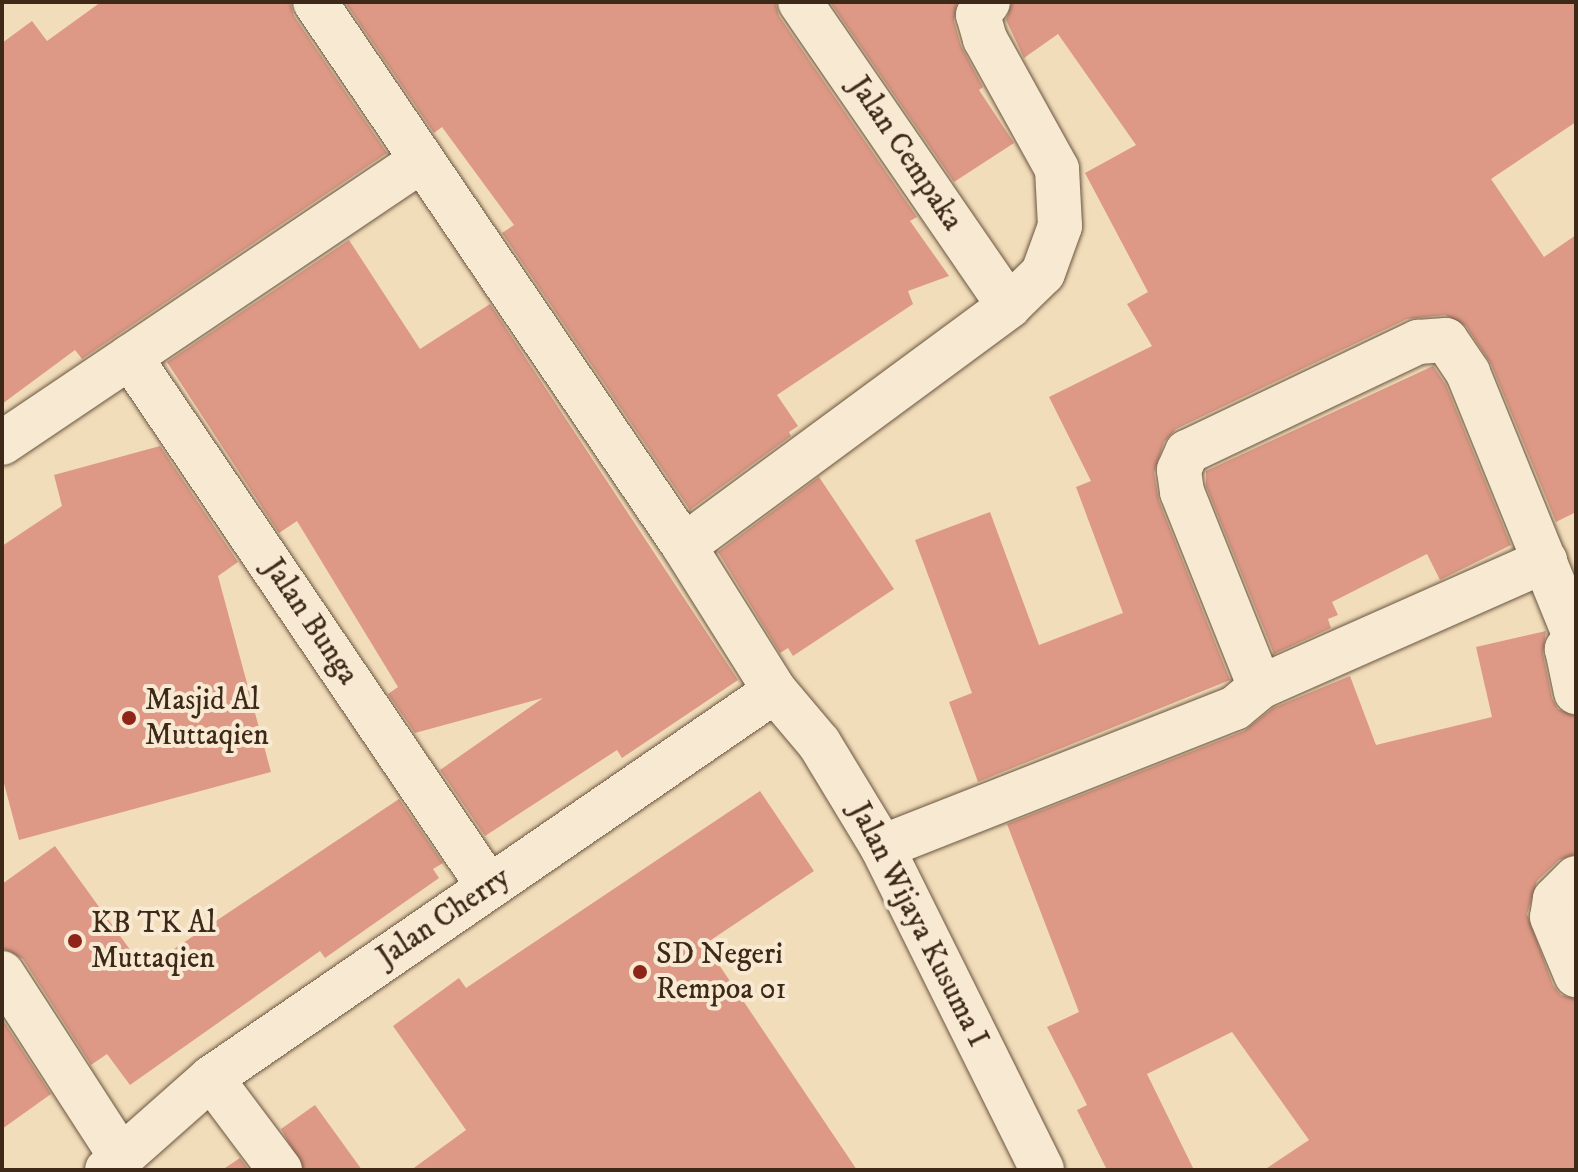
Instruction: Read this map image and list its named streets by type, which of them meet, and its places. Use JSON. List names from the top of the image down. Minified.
{"streets":{"street":["Jalan Cempaka","Jalan Bunga","Jalan Cherry","Jalan Wijaya Kusuma I"]},"crossings":[["Jalan Bunga","Jalan Cherry"],["Jalan Cherry","Jalan Wijaya Kusuma I"]],"places":["Masjid Al Muttaqien","KB TK Al Muttaqien","SD Negeri Rempoa 01"]}
